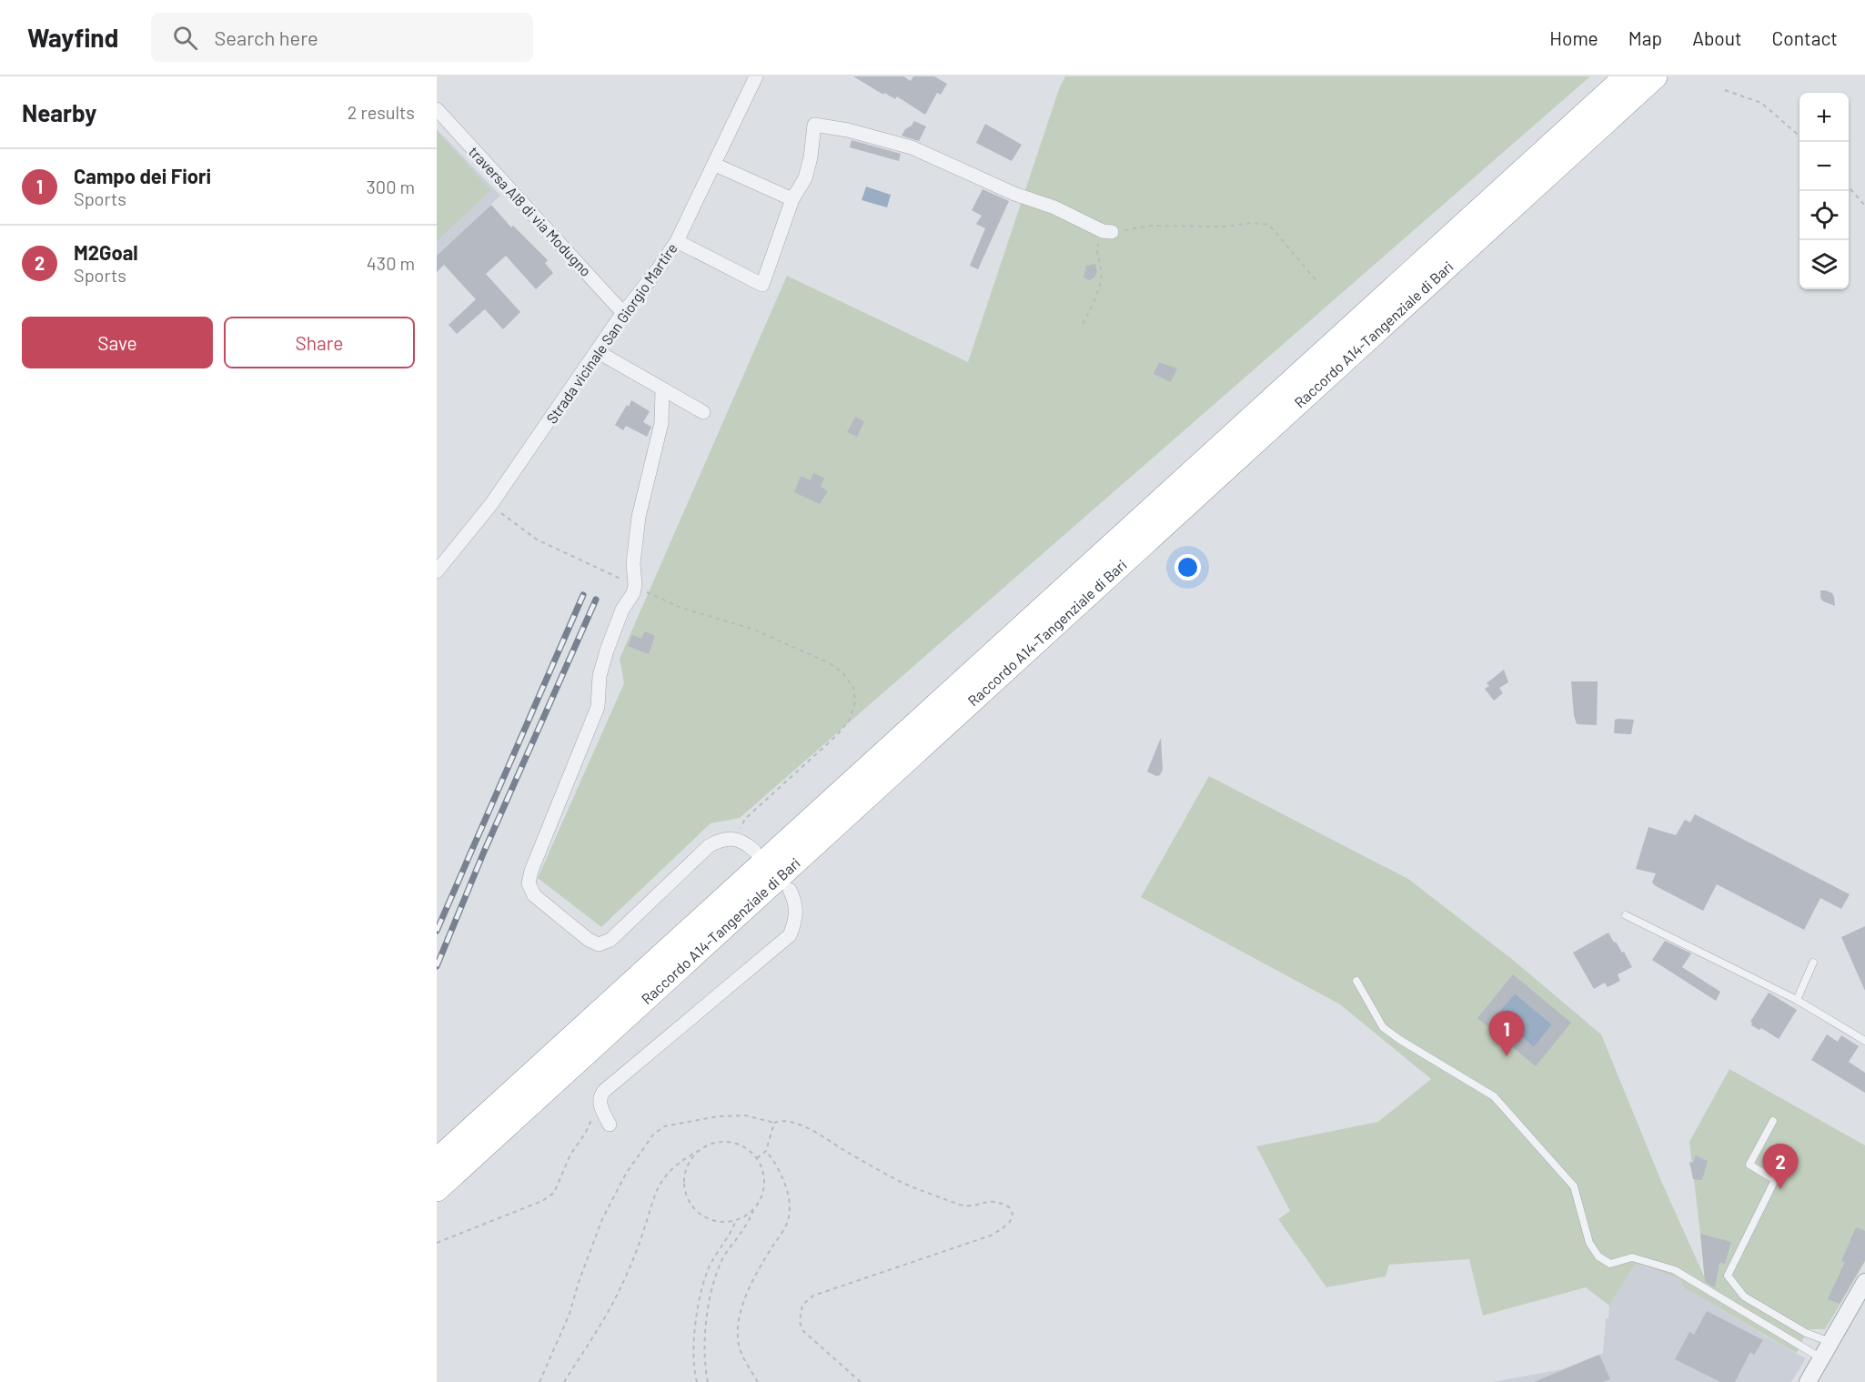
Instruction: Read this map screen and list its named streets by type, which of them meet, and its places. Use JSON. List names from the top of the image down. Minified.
{"streets":{"highway":["Raccordo A14-Tangenziale di Bari"],"street":["traversa AI8 di via Modugno","Strada vicinale San Giorgio Martire"]},"crossings":[["traversa AI8 di via Modugno","Strada vicinale San Giorgio Martire"]],"page":{"header":"Wayfind","search":"Search here","nav":["Home","Map","About","Contact"],"heading":["Nearby","2 results"],"map_buttons":["+","−"],"list":[{"mark":"1","name":"Campo dei Fiori","note":"Sports","value":"300 m"},{"mark":"2","name":"M2Goal","note":"Sports","value":"430 m"}],"buttons":["Save","Share"],"pins":["1","2"]}}
